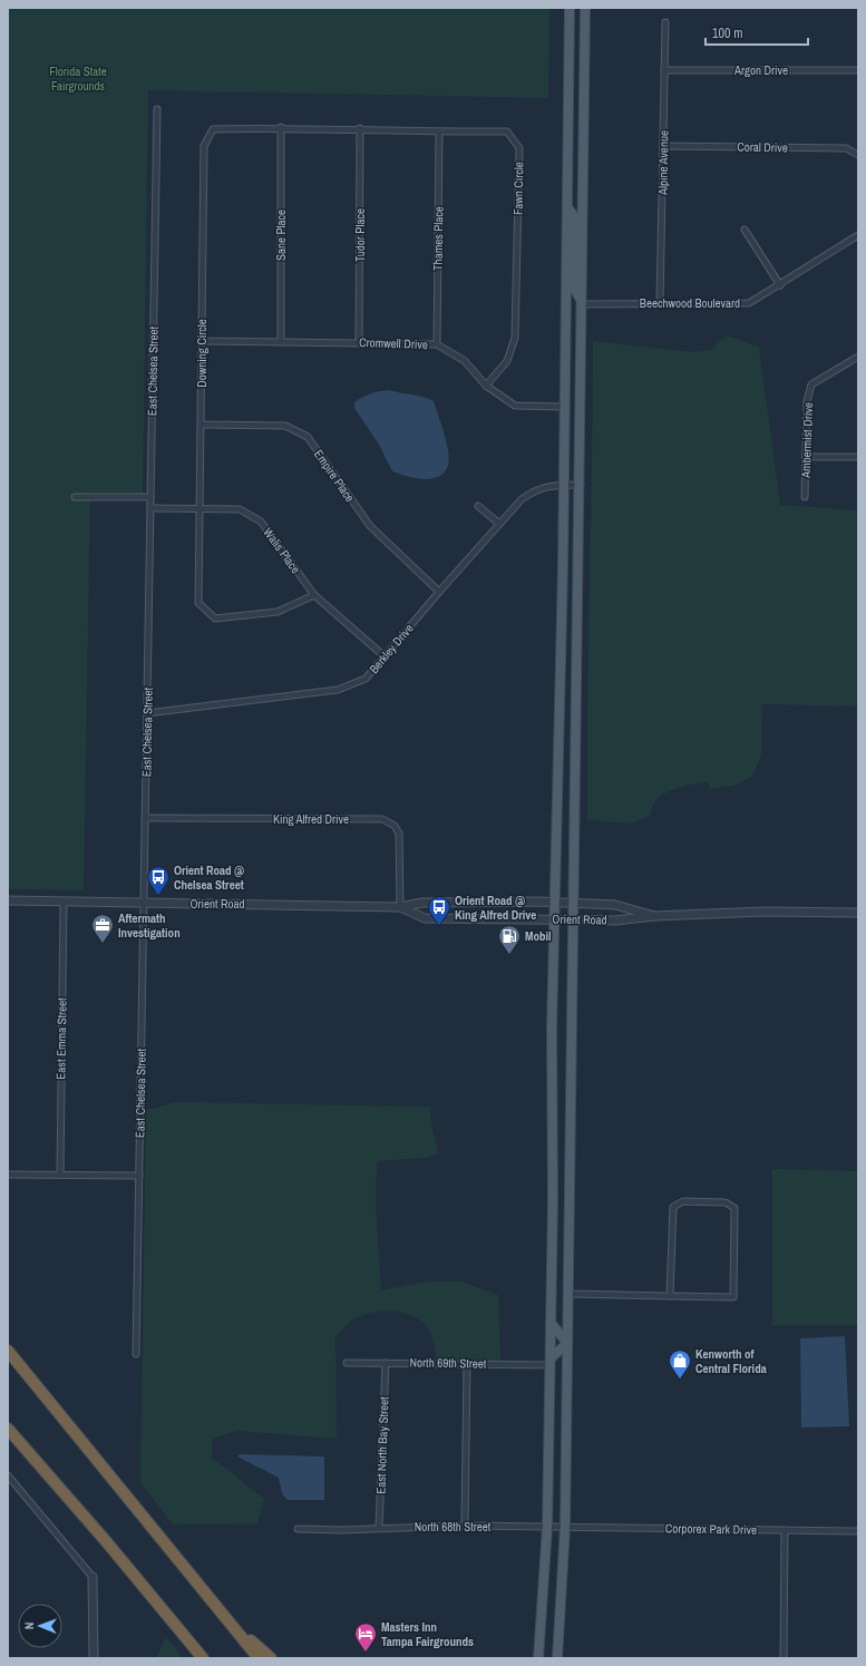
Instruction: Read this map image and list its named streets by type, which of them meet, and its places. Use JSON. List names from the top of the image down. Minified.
{"streets":{"street":["Argon Drive","Coral Drive","Alpine Avenue","Fawn Circle","Sane Place","Tudor Place","Thames Place","Beechwood Boulevard","Cromwell Drive","Downing Circle","East Chelsea Street","Ambermist Drive","Empire Place","Walis Place","Berkley Drive","King Alfred Drive","Orient Road","East Emma Street","North 69th Street","East North Bay Street","North 68th Street","Corporex Park Drive"]},"crossings":[["Argon Drive","Alpine Avenue"],["Coral Drive","Alpine Avenue"],["Alpine Avenue","Beechwood Boulevard"],["Fawn Circle","Tudor Place"],["Fawn Circle","Thames Place"],["Fawn Circle","Cromwell Drive"],["Fawn Circle","Downing Circle"],["Sane Place","Cromwell Drive"],["Sane Place","Downing Circle"],["Tudor Place","Cromwell Drive"],["Tudor Place","Downing Circle"],["Thames Place","Cromwell Drive"],["Cromwell Drive","Downing Circle"],["Downing Circle","Empire Place"],["Downing Circle","Walis Place"],["East Chelsea Street","Walis Place"],["East Chelsea Street","Berkley Drive"],["East Chelsea Street","King Alfred Drive"],["East Chelsea Street","Orient Road"],["Empire Place","Berkley Drive"],["Walis Place","Berkley Drive"],["King Alfred Drive","Orient Road"],["Orient Road","East Emma Street"],["North 69th Street","East North Bay Street"],["East North Bay Street","North 68th Street"],["North 68th Street","Corporex Park Drive"]],"parks":["Florida State Fairgrounds"],"places":{"bus stop":["Orient Road @ Chelsea Street","Orient Road @ King Alfred Drive"],"office":["Aftermath Investigation"],"fuel station":["Mobil"],"shop":["Kenworth of Central Florida"],"hotel":["Masters Inn Tampa Fairgrounds"]},"scale_bar":"100 m","north":"left"}
